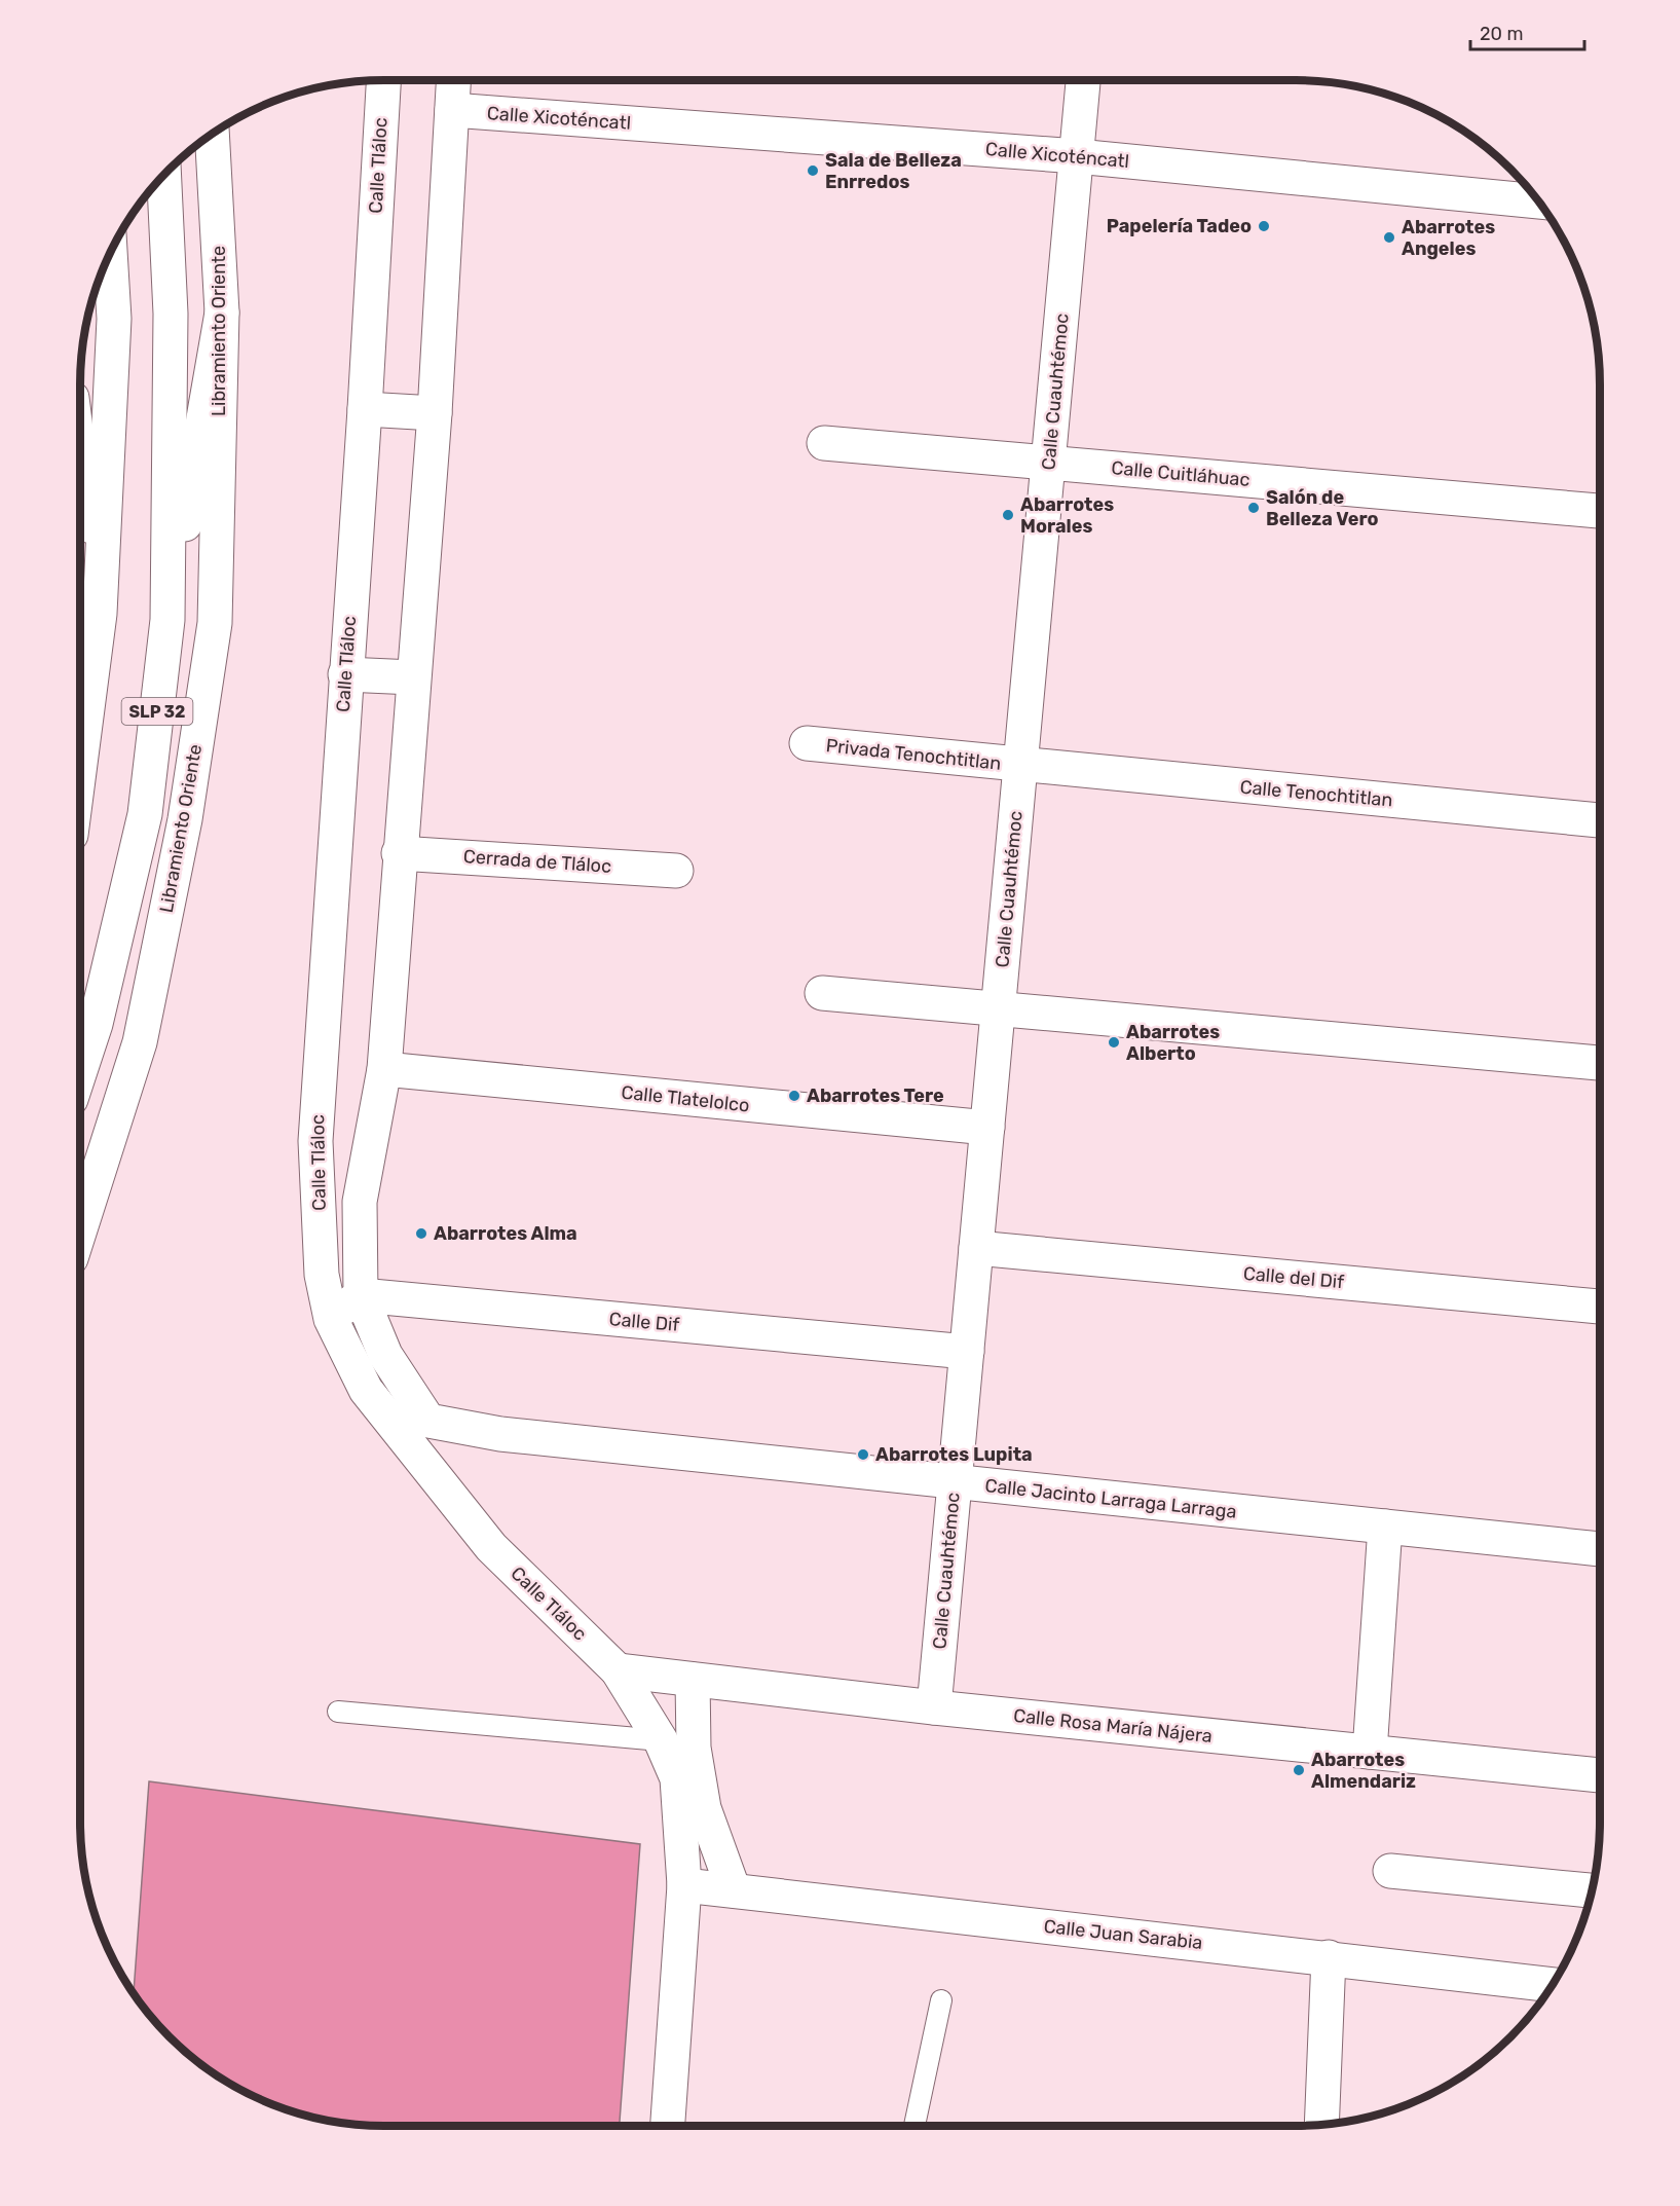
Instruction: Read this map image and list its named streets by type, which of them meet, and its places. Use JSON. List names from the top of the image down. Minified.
{"streets":{"main road":["Calle Xicoténcatl","Calle Tláloc","Libramiento Oriente","Calle Cuauhtémoc","Calle Cuitláhuac","SLP 32","Privada Tenochtitlan","Calle Tenochtitlan","Cerrada de Tláloc","Calle Tlatelolco","Calle del Dif","Calle Dif","Calle Jacinto Larraga Larraga","Calle Rosa María Nájera","Calle Juan Sarabia"]},"crossings":[["Calle Xicoténcatl","Calle Cuauhtémoc"],["Calle Tláloc","Calle Rosa María Nájera"],["Calle Tláloc","Calle Juan Sarabia"],["Calle Cuauhtémoc","Calle Cuitláhuac"],["Calle Cuauhtémoc","Privada Tenochtitlan"],["Calle Cuauhtémoc","Calle Tenochtitlan"],["Calle Cuauhtémoc","Calle Tlatelolco"],["Calle Cuauhtémoc","Calle del Dif"],["Calle Cuauhtémoc","Calle Dif"],["Calle Cuauhtémoc","Calle Jacinto Larraga Larraga"],["Calle Cuauhtémoc","Calle Rosa María Nájera"],["Privada Tenochtitlan","Calle Tenochtitlan"],["Calle Dif","Calle Jacinto Larraga Larraga"]],"places":["Sala de Belleza Enrredos","Papelería Tadeo","Abarrotes Angeles","Salón de Belleza Vero","Abarrotes Morales","Abarrotes Alberto","Abarrotes Tere","Abarrotes Alma","Abarrotes Lupita","Abarrotes Almendariz"],"scale_bar":"20 m"}
